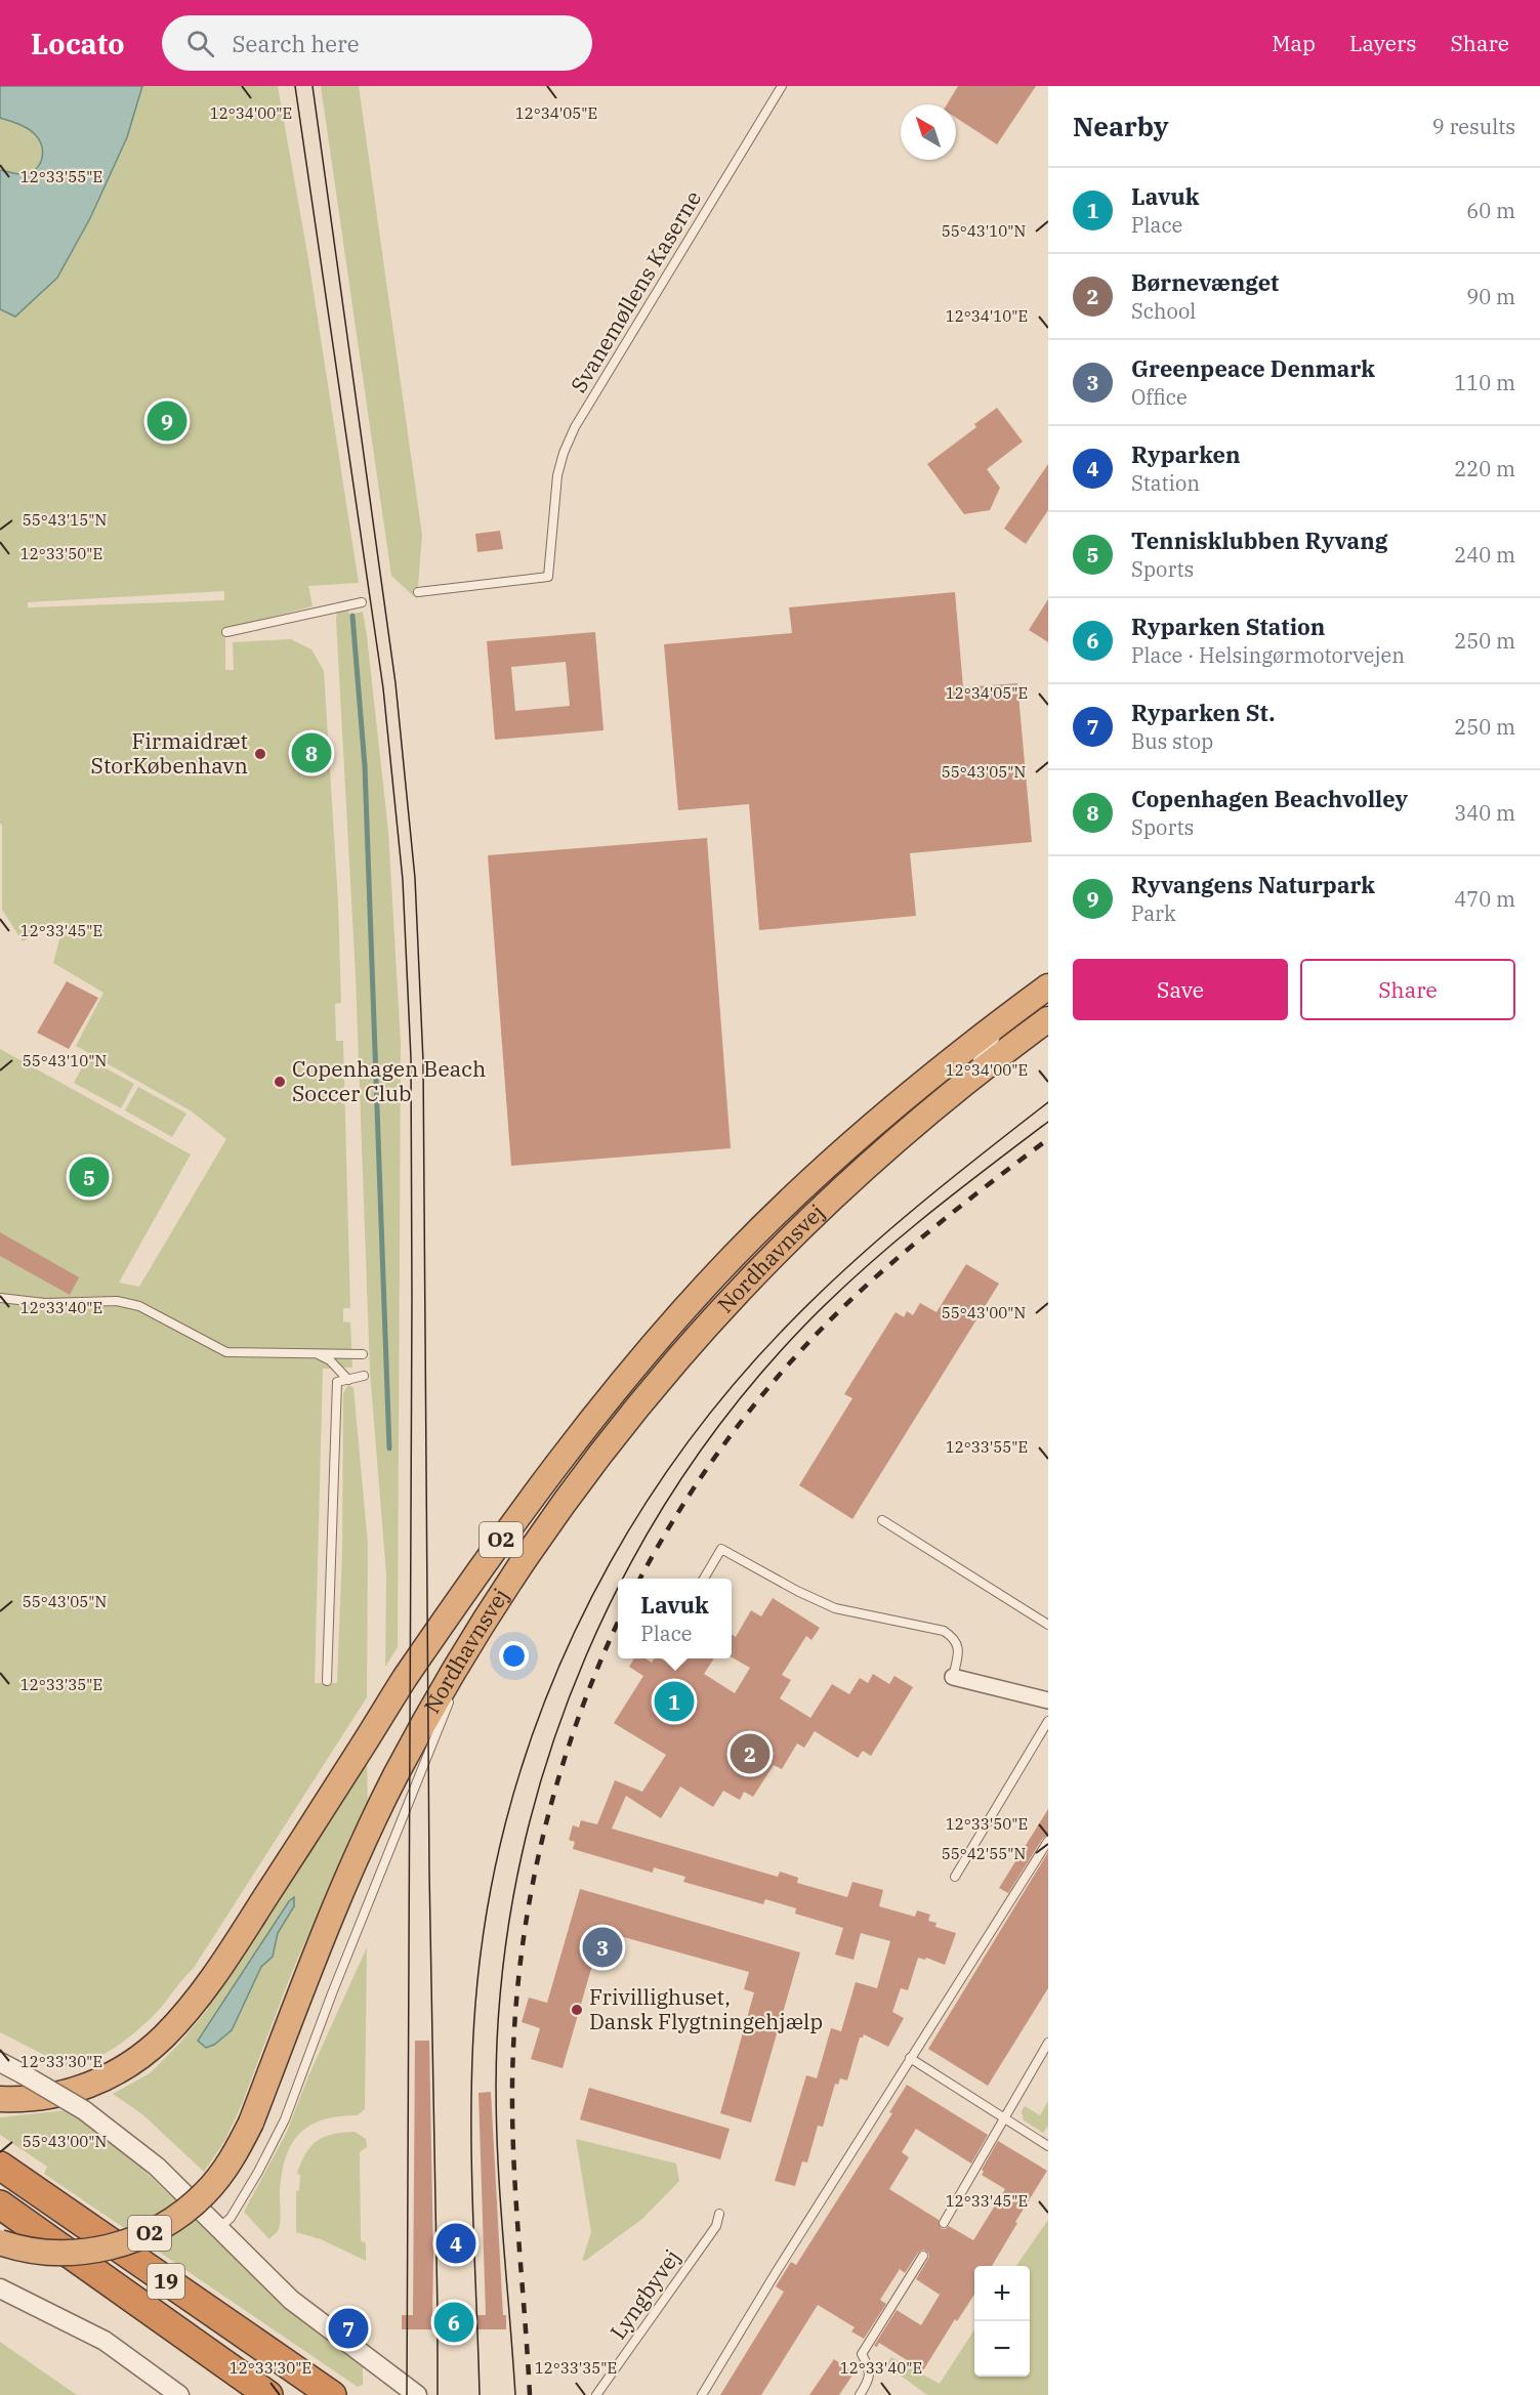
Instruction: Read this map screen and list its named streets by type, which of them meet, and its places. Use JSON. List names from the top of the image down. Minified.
{"streets":{"highway":["Nordhavnsvej","O2","19"],"lane":["Svanemøllens Kaserne","Lyngbyvej"]},"places":["Firmaidræt StorKøbenhavn","Copenhagen Beach Soccer Club","Frivillighuset, Dansk Flygtningehjælp"],"north":"top left","page":{"header":"Locato","search":"Search here","nav":["Map","Layers","Share"],"heading":["Nearby","9 results"],"list":[{"mark":"1","name":"Lavuk","note":"Place","value":"60 m"},{"mark":"2","name":"Børnevænget","note":"School","value":"90 m"},{"mark":"3","name":"Greenpeace Denmark","note":"Office","value":"110 m"},{"mark":"4","name":"Ryparken","note":"Station","value":"220 m"},{"mark":"5","name":"Tennisklubben Ryvang","note":"Sports","value":"240 m"},{"mark":"6","name":"Ryparken Station","note":"Place · Helsingørmotorvejen","value":"250 m"},{"mark":"7","name":"Ryparken St.","note":"Bus stop","value":"250 m"},{"mark":"8","name":"Copenhagen Beachvolley","note":"Sports","value":"340 m"},{"mark":"9","name":"Ryvangens Naturpark","note":"Park","value":"470 m"}],"pins":["9","8","5","1","2","3","4","6","7"],"buttons":["Save","Share"],"popup":["Lavuk","Place"],"map_buttons":["+","−"]},"coordinates":["12°34'00\"E","12°34'05\"E","12°33'55\"E","55°43'10\"N","12°34'10\"E","55°43'15\"N","12°33'50\"E","55°43'05\"N","12°33'45\"E","12°33'40\"E","55°43'00\"N","12°33'35\"E","55°42'55\"N","12°33'30\"E"]}
